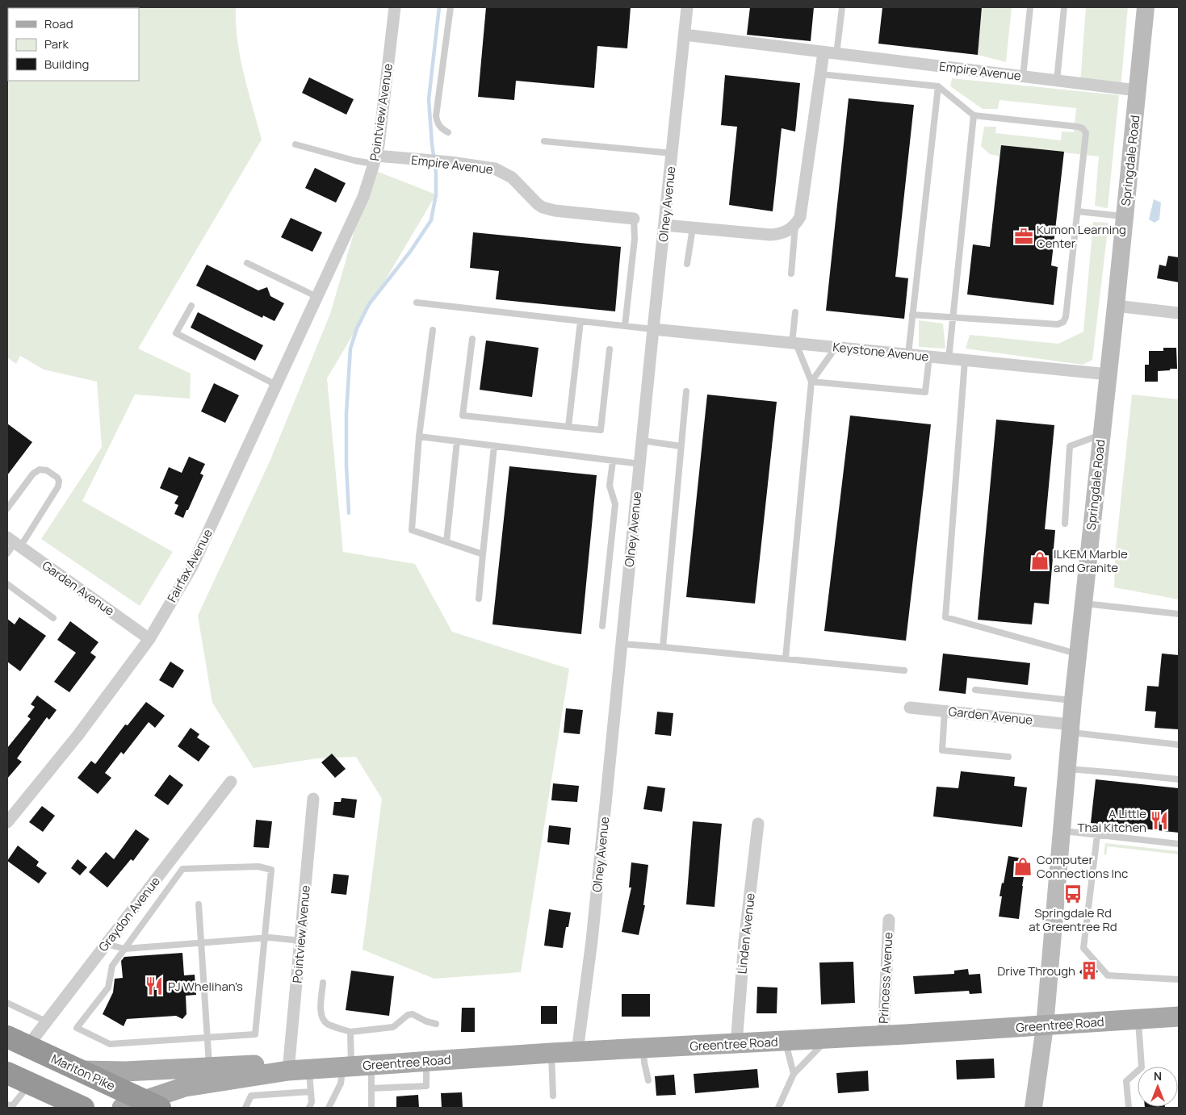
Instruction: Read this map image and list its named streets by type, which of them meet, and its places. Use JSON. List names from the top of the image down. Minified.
{"streets":{"highway":["Marlton Pike"],"main road":["Springdale Road","Greentree Road"],"street":["Empire Avenue","Pointview Avenue","Olney Avenue","Keystone Avenue","Fairfax Avenue","Garden Avenue","Graydon Avenue","Linden Avenue","Princess Avenue"]},"crossings":[["Empire Avenue","Pointview Avenue"],["Empire Avenue","Springdale Road"],["Empire Avenue","Olney Avenue"],["Pointview Avenue","Fairfax Avenue"],["Pointview Avenue","Greentree Road"],["Springdale Road","Keystone Avenue"],["Springdale Road","Garden Avenue"],["Springdale Road","Greentree Road"],["Olney Avenue","Keystone Avenue"],["Olney Avenue","Greentree Road"],["Fairfax Avenue","Garden Avenue"],["Graydon Avenue","Marlton Pike"],["Linden Avenue","Greentree Road"],["Princess Avenue","Greentree Road"],["Greentree Road","Marlton Pike"]],"places":{"office":["Kumon Learning Center"],"shop":["ILKEM Marble and Granite","Computer Connections Inc"],"restaurant":["A Little Thai Kitchen","PJ Whelihan's"],"bus stop":["Springdale Rd at Greentree Rd"],"building":["Drive Through"]},"legend":["Road","Park","Building"],"north":"top"}
